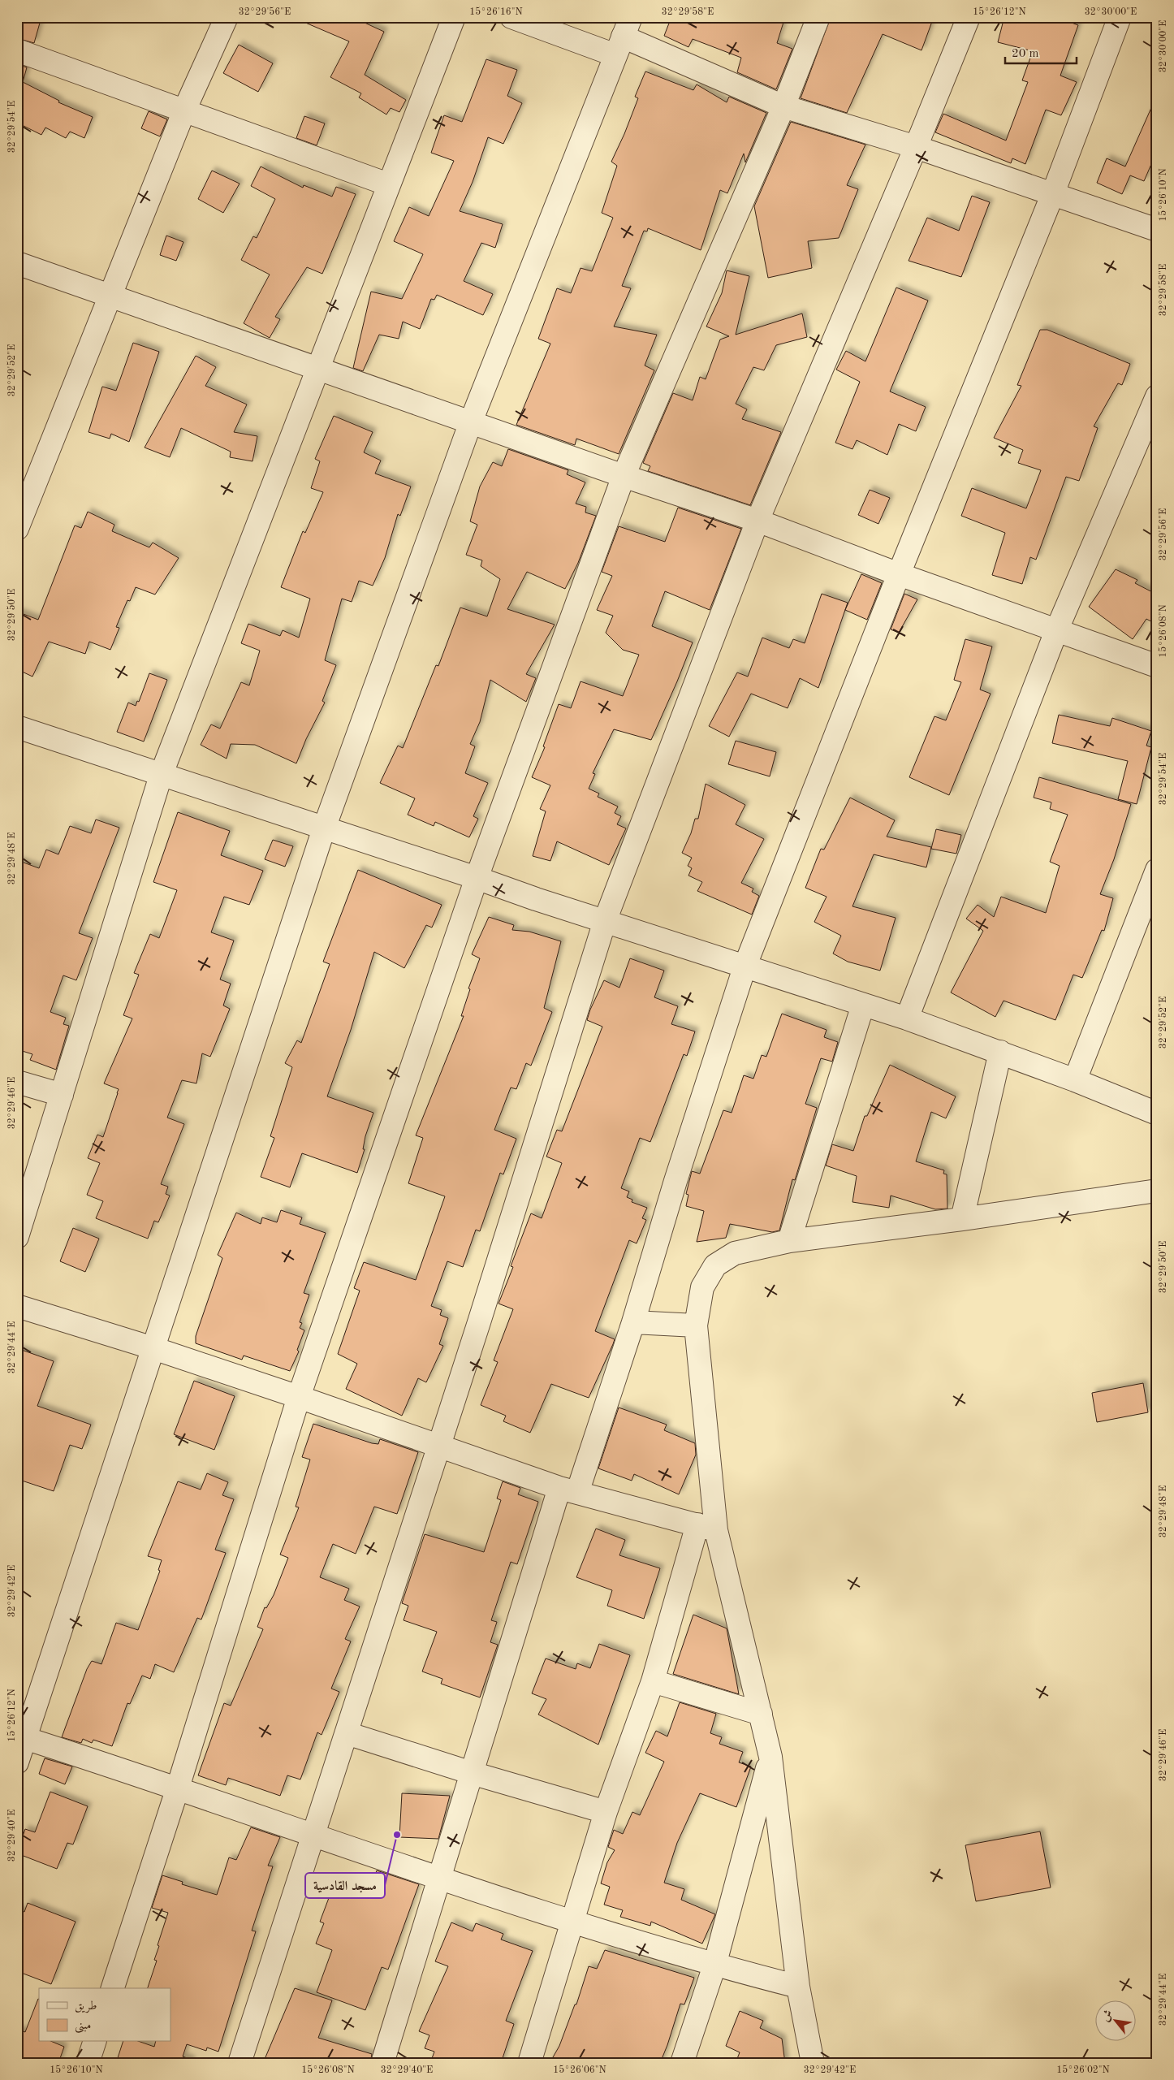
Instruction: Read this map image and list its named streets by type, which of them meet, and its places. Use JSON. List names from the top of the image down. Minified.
{"places":["مسجد القادسية"],"legend":["طريق","مبنى"],"scale_bar":"20 m","north":"top left","coordinates":["32°29'56\"E","15°26'16\"N","32°29'58\"E","15°26'12\"N","32°30'00\"E","32°29'54\"E","15°26'10\"N","32°29'52\"E","32°29'50\"E","15°26'08\"N","32°29'48\"E","32°29'46\"E","32°29'44\"E","32°29'42\"E","32°29'40\"E","15°26'06\"N","15°26'02\"N"]}
